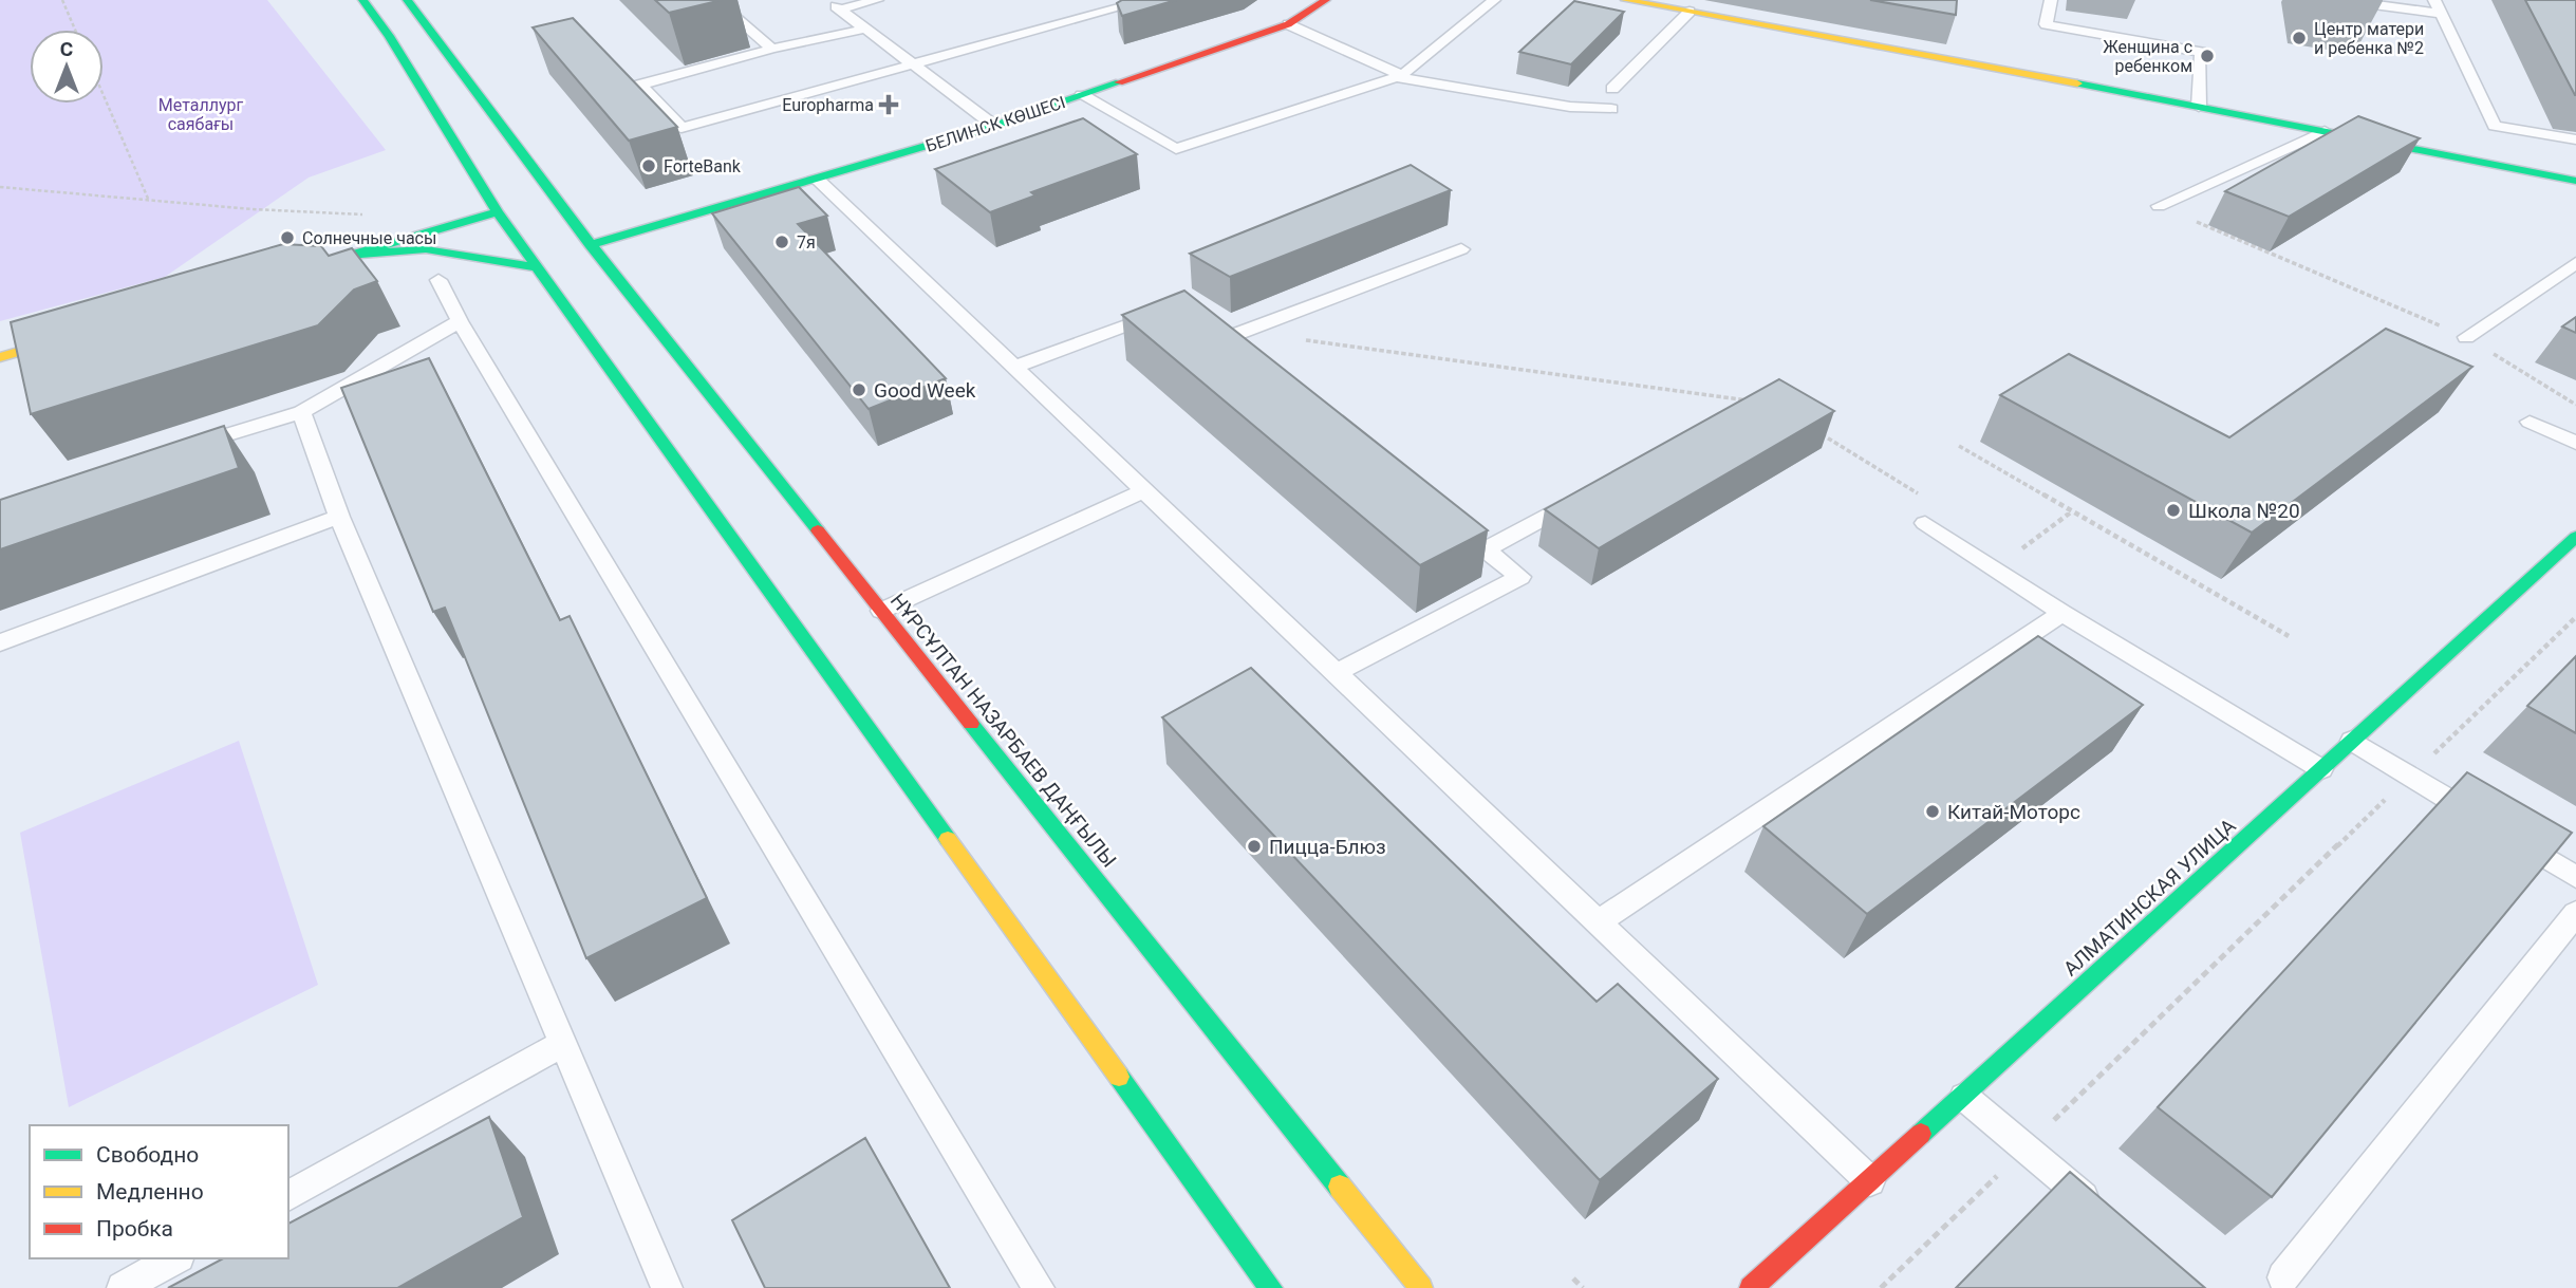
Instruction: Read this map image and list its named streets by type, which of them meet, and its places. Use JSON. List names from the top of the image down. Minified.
{"streets":{"main road":["БЕЛИНСК КӨШЕСІ","НҰРСҰЛТАН НАЗАРБАЕВ ДАҢҒЫЛЫ","АЛМАТИНСКАЯ УЛИЦА"]},"crossings":[["БЕЛИНСК КӨШЕСІ","НҰРСҰЛТАН НАЗАРБАЕВ ДАҢҒЫЛЫ"]],"parks":["Металлург саябағы"],"places":{"other":["Центр матери и ребенка №2","Женщина с ребенком","ForteBank","Солнечные часы","7я","Good Week","Школа №20","Китай-Моторс","Пицца-Блюз"],"health":["Europharma"]},"legend":["Свободно","Медленно","Пробка"],"north":"top"}
